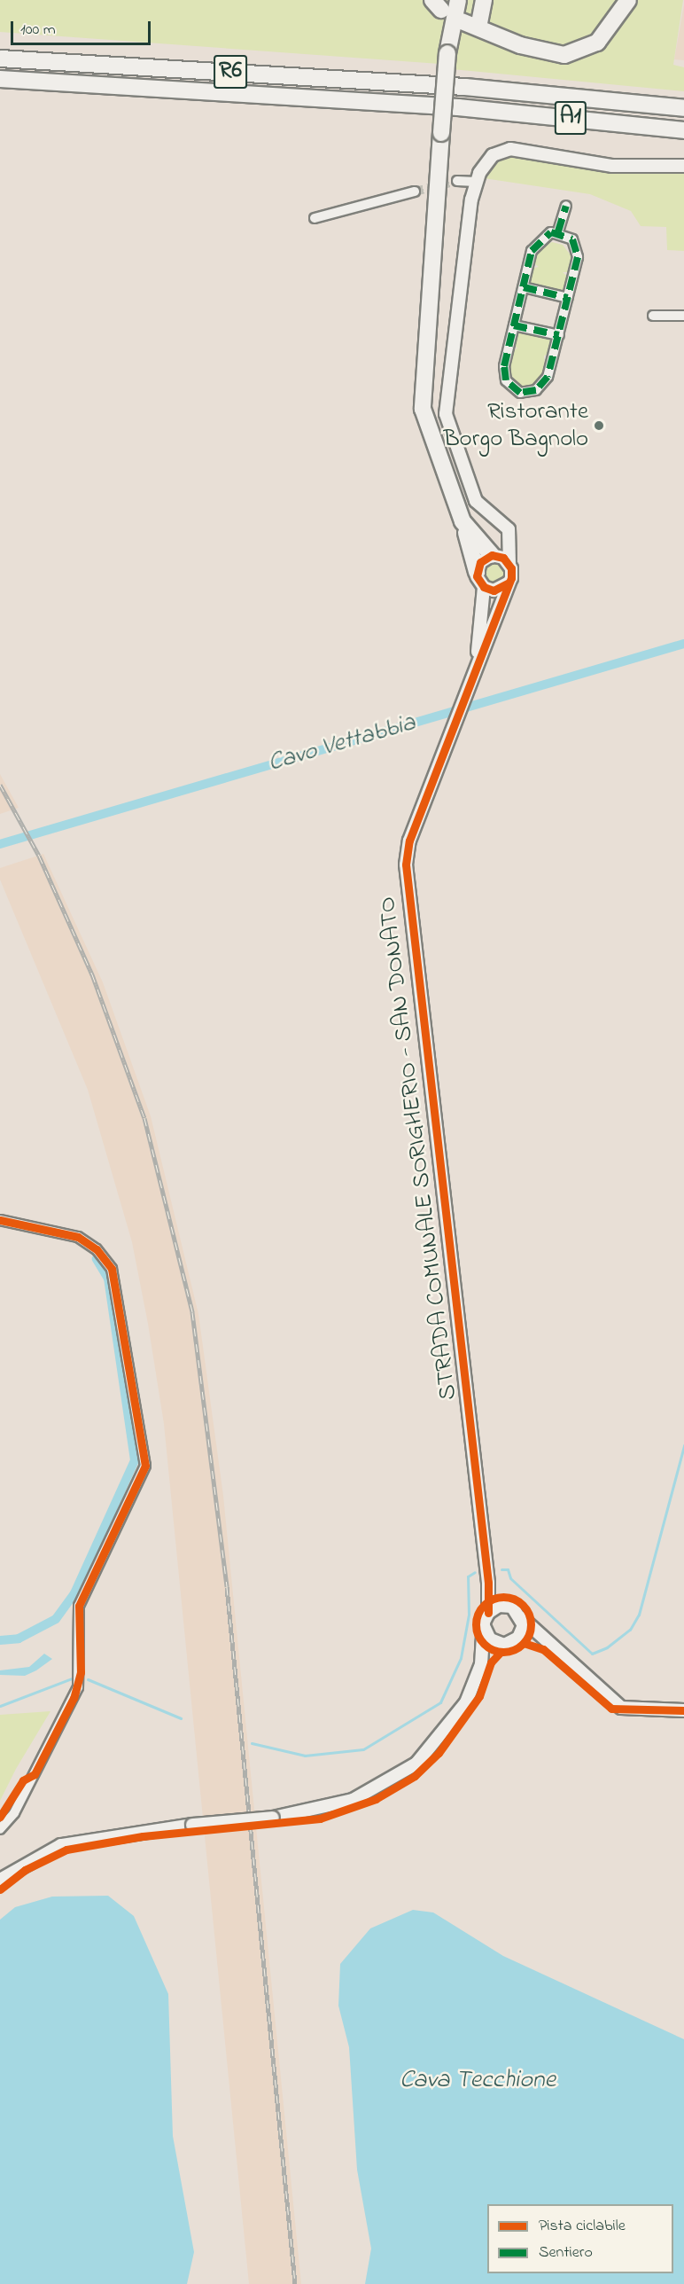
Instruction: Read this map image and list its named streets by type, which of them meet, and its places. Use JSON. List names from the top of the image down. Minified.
{"streets":{"highway":["R6","A1"],"street":["STRADA COMUNALE SORIGHERIO - SAN DONATO"]},"crossings":[["R6","A1"]],"water":["Cavo Vettabbia","Cava Tecchione"],"places":["Ristorante Borgo Bagnolo"],"legend":["Pista ciclabile","Sentiero"],"scale_bar":"100 m"}
